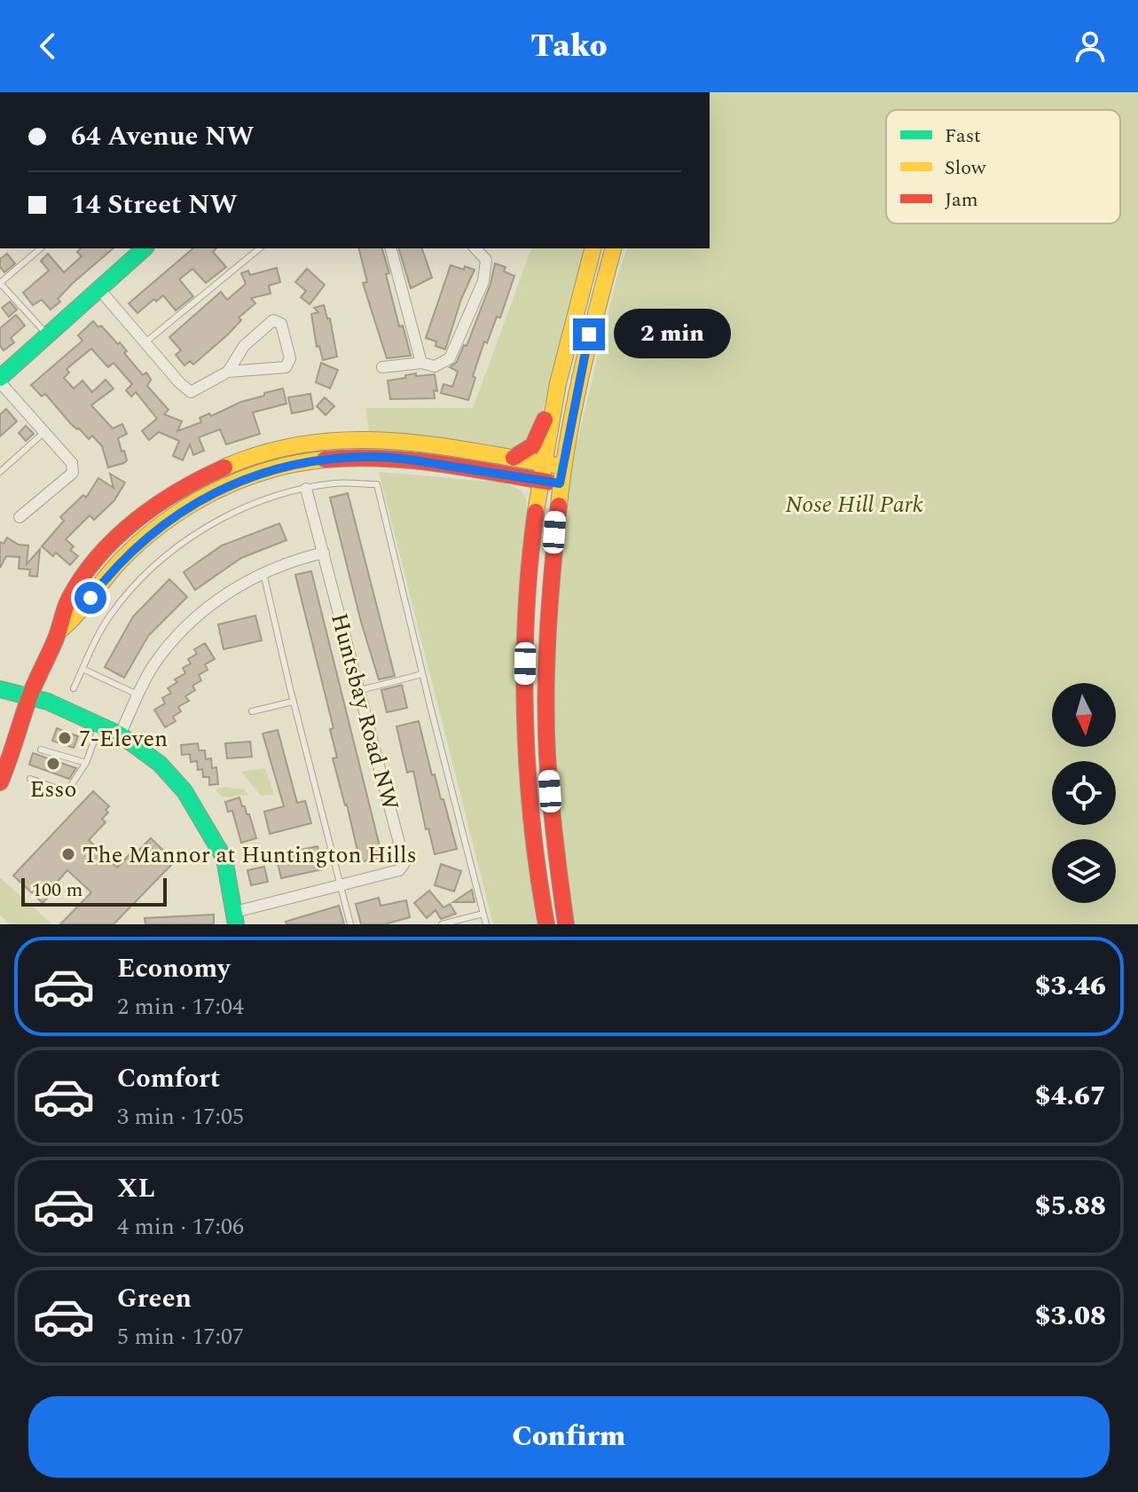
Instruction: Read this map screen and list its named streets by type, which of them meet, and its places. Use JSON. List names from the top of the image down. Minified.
{"streets":{"street":["Huntsbay Road NW"]},"parks":["Nose Hill Park"],"places":["7-Eleven","Esso","The Mannor at Huntington Hills"],"legend":["Fast","Slow","Jam"],"scale_bar":"100 m","north":"bottom","page":{"header":"Tako","banner":["64 Avenue NW","14 Street NW"],"bubble":"2 min","scale":"100 m","list":[{"name":"Economy","note":"2 min · 17:04","value":"$3.46"},{"name":"Comfort","note":"3 min · 17:05","value":"$4.67"},{"name":"XL","note":"4 min · 17:06","value":"$5.88"},{"name":"Green","note":"5 min · 17:07","value":"$3.08"}],"buttons":"Confirm"}}
